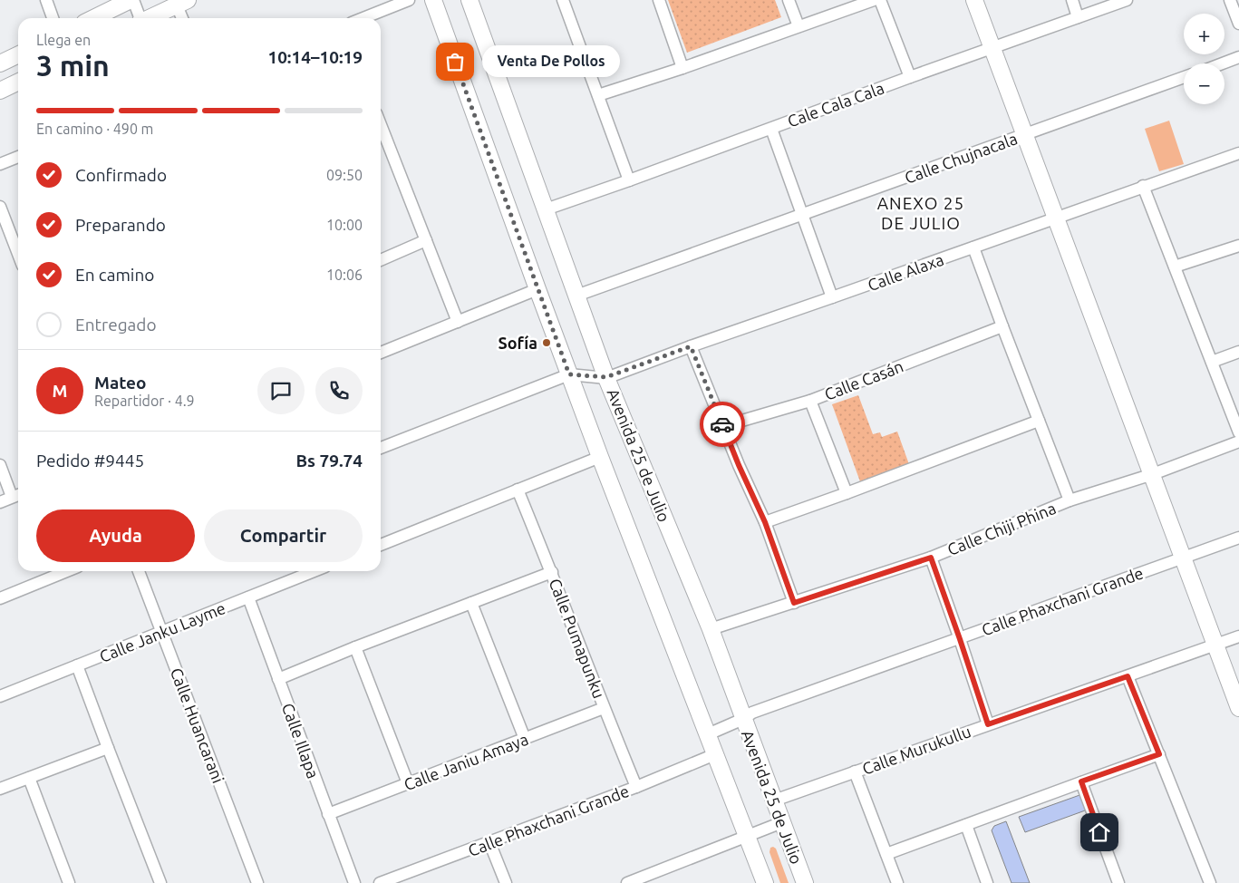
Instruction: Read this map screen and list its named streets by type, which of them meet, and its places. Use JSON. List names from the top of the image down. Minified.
{"streets":{"main road":["Avenida 25 de Julio"],"street":["Cale Cala Cala","Calle Chujnacala","Calle Alaxa","Calle Casán","Calle Chiji Phina","Calle Phaxchani Grande","Calle Janku Layme","Calle Pumapunku","Calle Huancarani","Calle Illapa","Calle Murukullu","Calle Janiu Amaya"]},"crossings":[["Cale Cala Cala","Avenida 25 de Julio"],["Calle Chujnacala","Avenida 25 de Julio"],["Calle Alaxa","Avenida 25 de Julio"],["Avenida 25 de Julio","Calle Chiji Phina"],["Avenida 25 de Julio","Calle Phaxchani Grande"],["Avenida 25 de Julio","Calle Murukullu"],["Calle Phaxchani Grande","Calle Pumapunku"],["Calle Janku Layme","Calle Huancarani"],["Calle Janku Layme","Calle Illapa"],["Calle Pumapunku","Calle Janiu Amaya"],["Calle Illapa","Calle Janiu Amaya"]],"districts":["ANEXO 25 DE JULIO"],"places":["Venta De Pollos","Sofía"],"page":{"map_buttons":["+","−"],"heading":["3 min","Llega en","10:14–10:19"],"panel":["Mateo","Repartidor · 4.9","Pedido #9445","Bs 79.74"],"bubble":"Venta De Pollos","bar":"En camino · 490 m","list":[["Confirmado","09:50"],["Preparando","10:00"],["En camino","10:06"],"Entregado"],"round":"M","buttons":["Ayuda","Compartir"]}}
